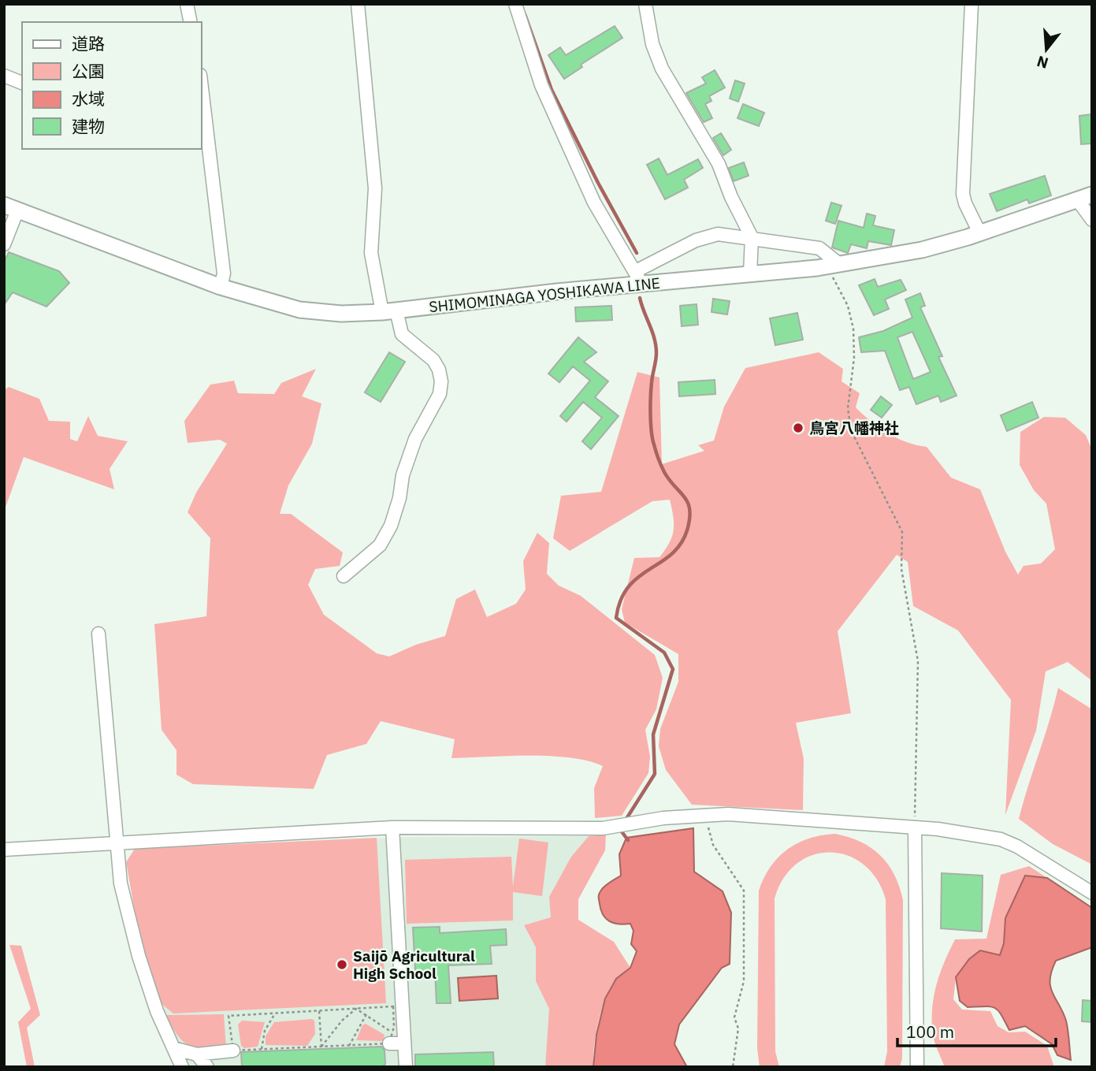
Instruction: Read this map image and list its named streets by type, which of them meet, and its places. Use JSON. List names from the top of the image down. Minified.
{"streets":{"main road":["SHIMOMINAGA YOSHIKAWA LINE"]},"places":["鳥宮八幡神社","Saijō Agricultural High School"],"legend":["道路","公園","水域","建物"],"scale_bar":"100 m","north":"bottom"}
